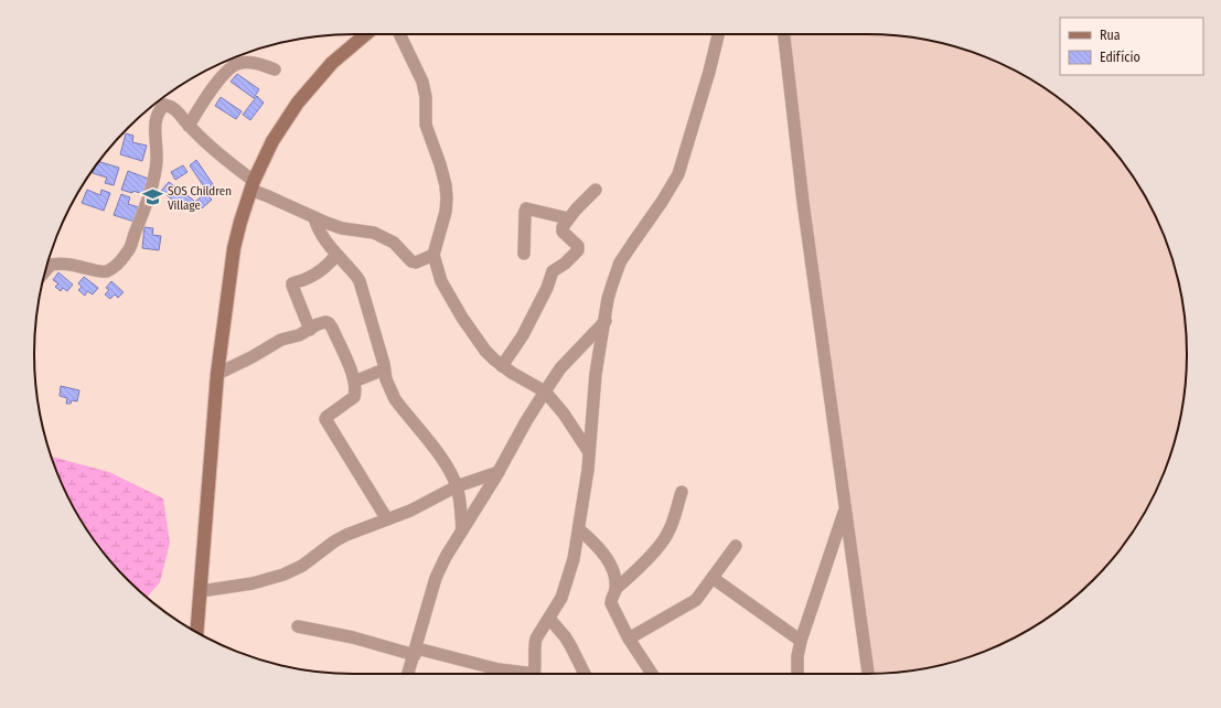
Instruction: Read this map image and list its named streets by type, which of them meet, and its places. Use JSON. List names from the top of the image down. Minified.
{"places":{"school or university":["SOS Children Village"]},"legend":["Rua","Edifício"]}
